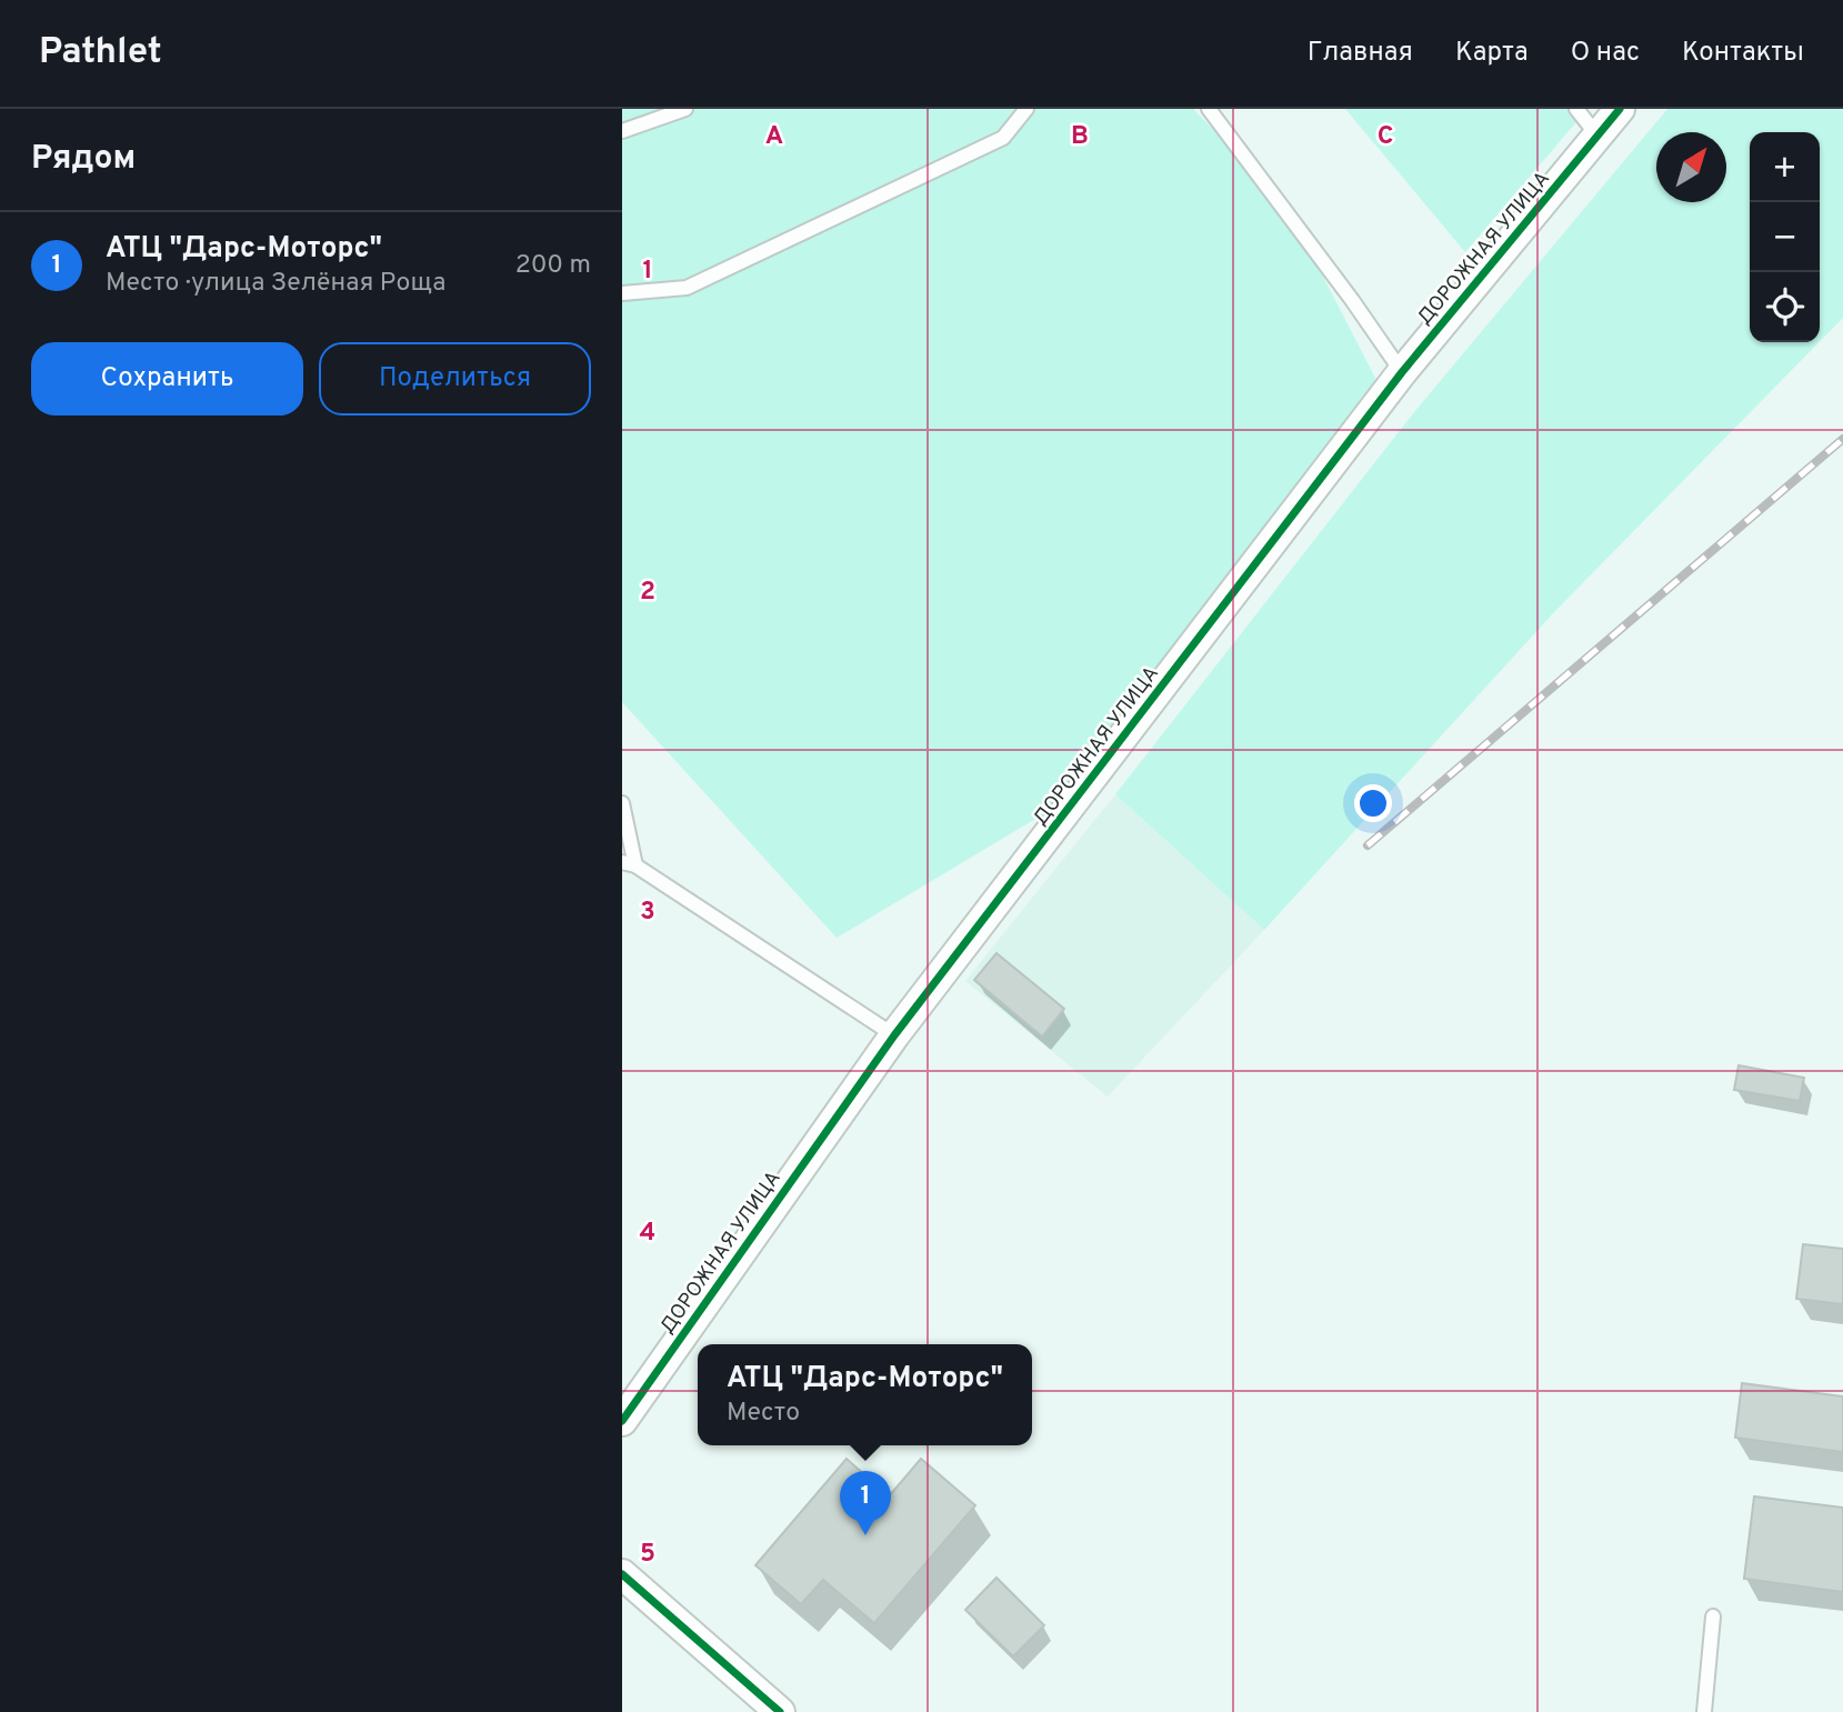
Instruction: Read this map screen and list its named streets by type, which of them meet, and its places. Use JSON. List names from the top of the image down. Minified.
{"streets":{"street":["ДОРОЖНАЯ УЛИЦА"]},"north":"top right","page":{"header":"Pathlet","nav":["Главная","Карта","О нас","Контакты"],"heading":"Рядом","map_buttons":["+","−"],"list":[{"mark":"1","name":"АТЦ \"Дарс-Моторс\"","note":"Место · улица Зелёная Роща","value":"200 m"}],"buttons":["Сохранить","Поделиться"],"popup":["АТЦ \"Дарс-Моторс\"","Место"],"pins":"1"},"grid":{"columns":["A","B","C"],"rows":["1","2","3","4","5"]}}
